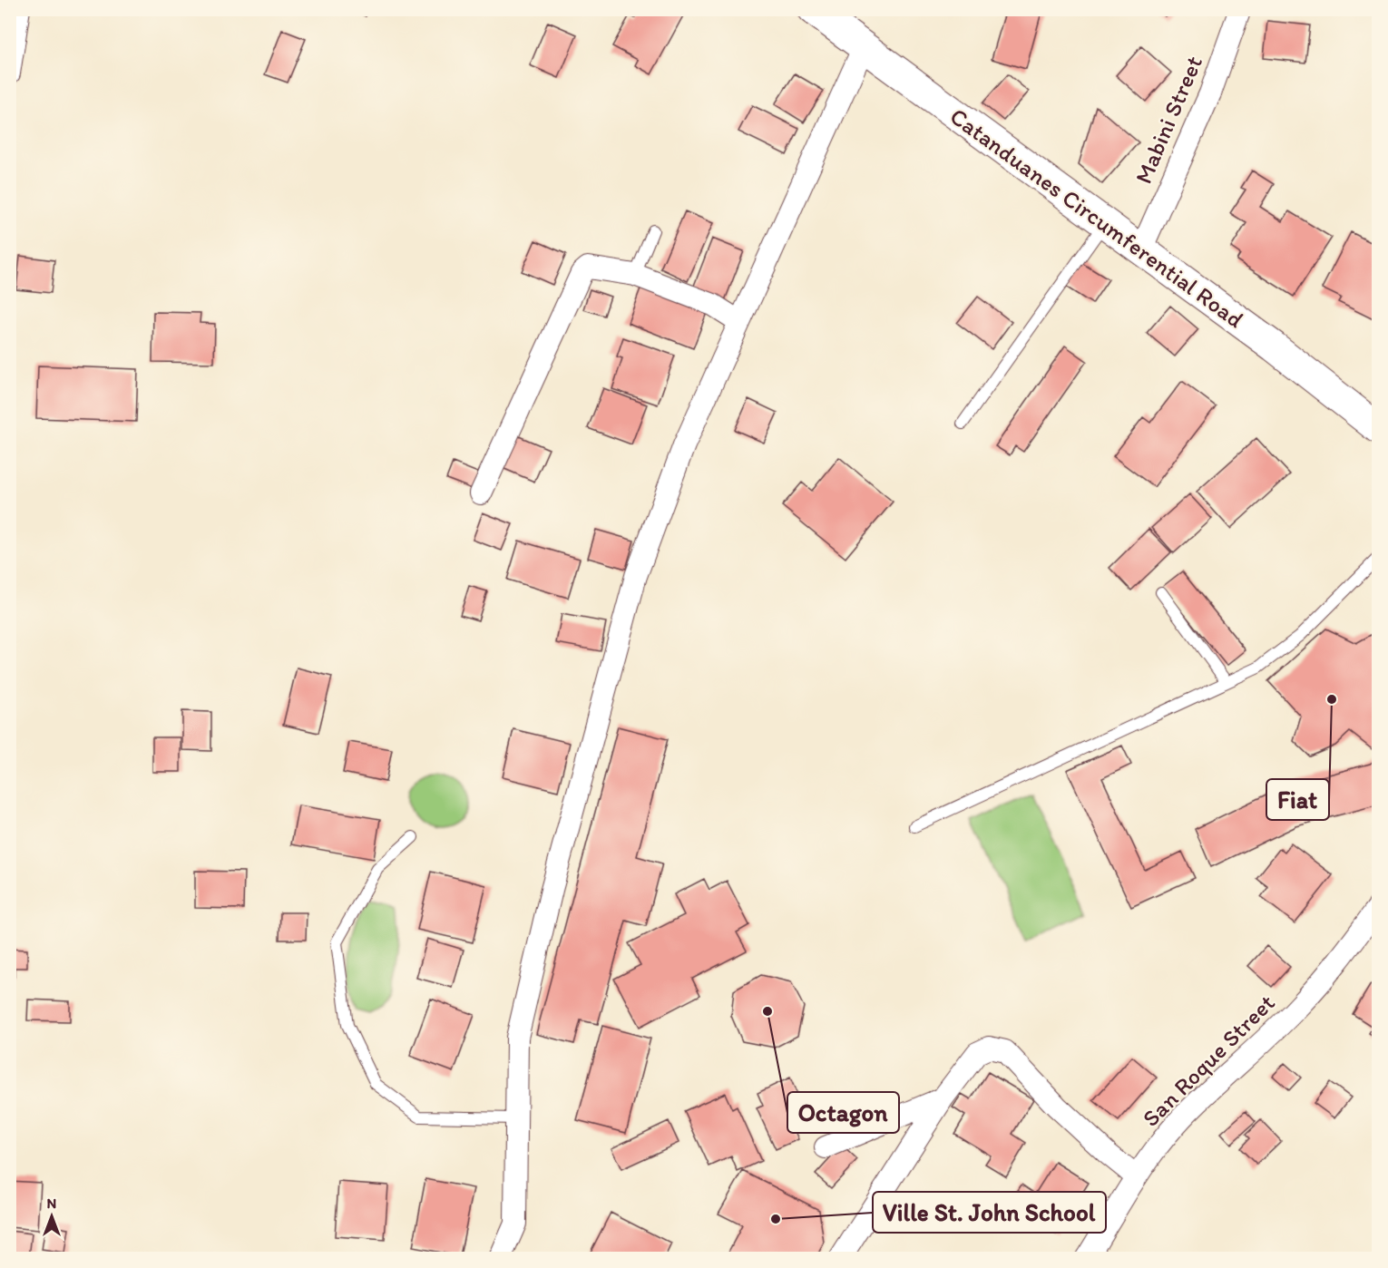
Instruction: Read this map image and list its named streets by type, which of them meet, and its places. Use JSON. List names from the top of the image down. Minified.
{"streets":{"main road":["Catanduanes Circumferential Road"],"street":["Mabini Street","San Roque Street"]},"crossings":[["Mabini Street","Catanduanes Circumferential Road"]],"places":["Fiat","Octagon","Ville St. John School"],"north":"top"}
